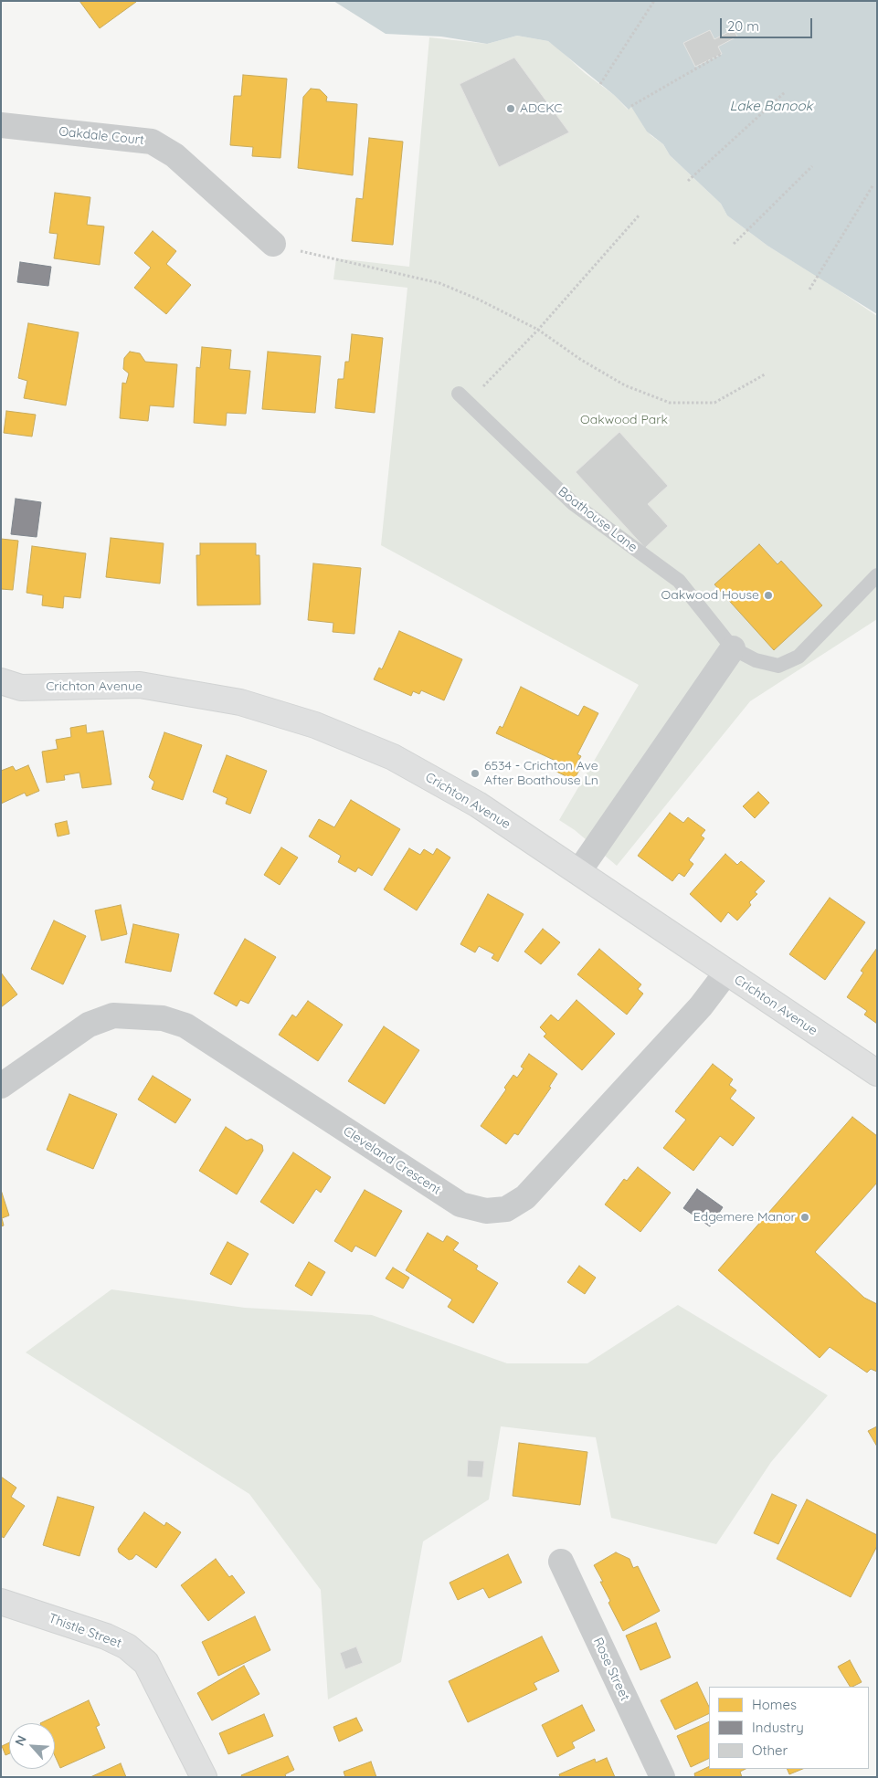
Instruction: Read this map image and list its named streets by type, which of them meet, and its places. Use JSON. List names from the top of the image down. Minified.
{"streets":{"street":["Oakdale Court","Crichton Avenue","Cleveland Crescent","Thistle Street","Rose Street"],"lane":["Boathouse Lane"]},"crossings":[["Crichton Avenue","Cleveland Crescent"]],"water":["Lake Banook"],"parks":["Oakwood Park"],"places":["ADCKC","Oakwood House","6534 - Crichton Ave After Boathouse Ln","Edgemere Manor"],"legend":["Homes","Industry","Other"],"scale_bar":"20 m","north":"top left"}
